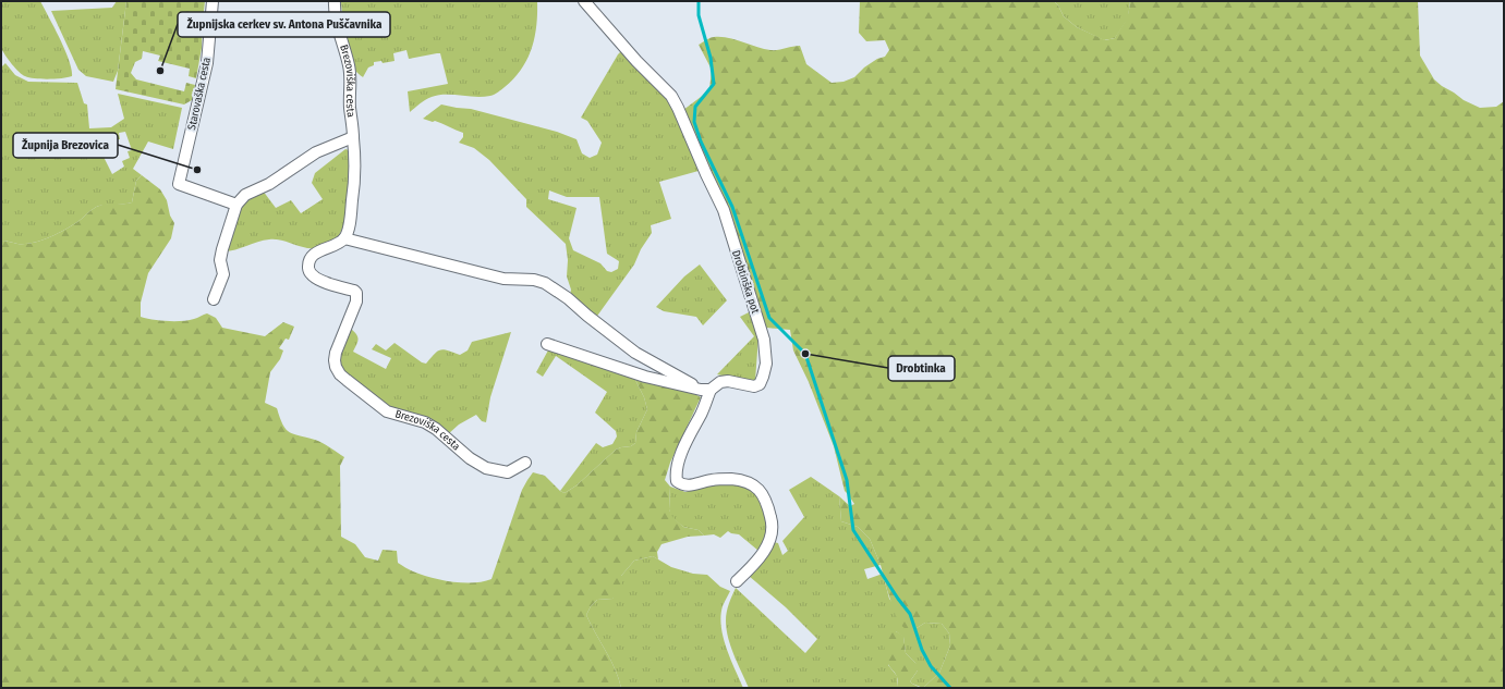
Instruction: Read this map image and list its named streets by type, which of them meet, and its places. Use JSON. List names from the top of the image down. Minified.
{"streets":{"street":["Brezoviška cesta","Starovaška cesta","Drobtinška pot"]},"places":["Župnijska cerkev sv. Antona Puščavnika","Župnija Brezovica","Drobtinka"]}
